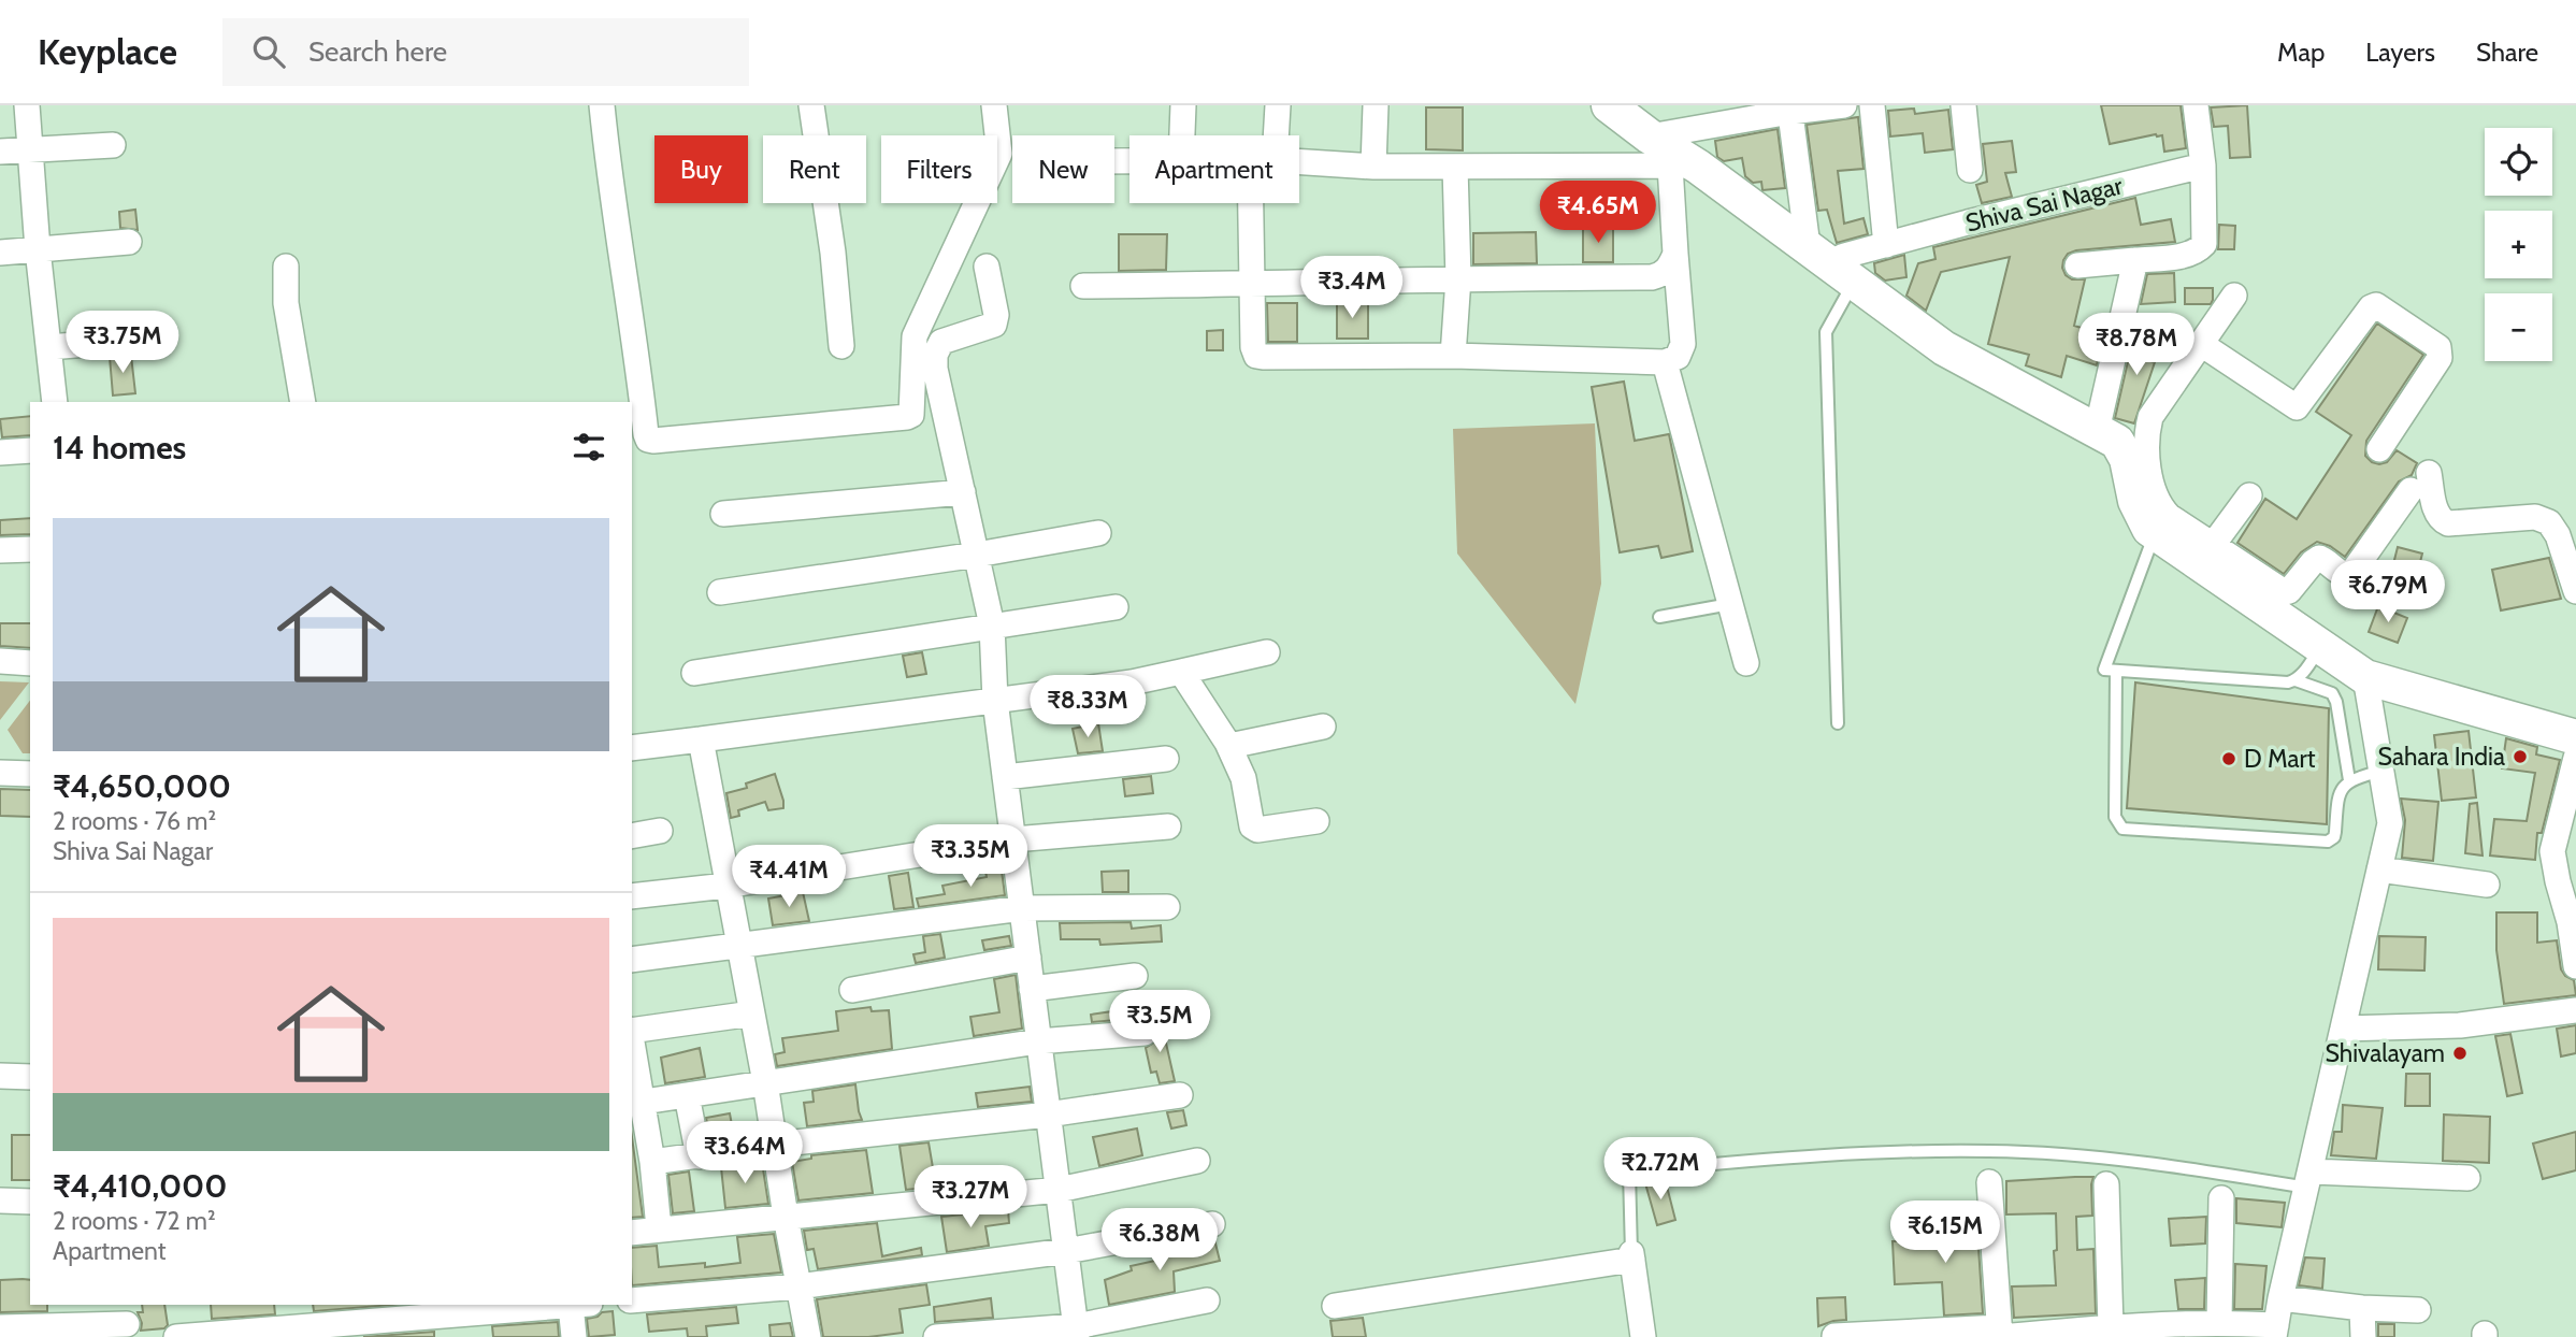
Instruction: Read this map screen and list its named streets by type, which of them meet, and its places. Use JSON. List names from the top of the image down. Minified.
{"streets":{"street":["Shiva Sai Nagar"]},"places":["Sahara India","D Mart","Shivalayam"],"page":{"header":"Keyplace","search":"Search here","nav":["Map","Layers","Share"],"map_buttons":["+","−"],"chip":["Buy","Rent","Filters","New","Apartment"],"price":["₹4.65M","₹3.4M","₹3.75M","₹8.78M","₹6.79M","₹8.33M","₹3.35M","₹4.41M","₹3.5M","₹3.64M","₹2.72M","₹3.27M","₹6.15M","₹6.38M"],"heading":"14 homes","list":[{"name":"₹4,650,000","note":"2 rooms · 76 m² · Shiva Sai Nagar"},{"name":"₹4,410,000","note":"2 rooms · 72 m² · Apartment"}]}}
